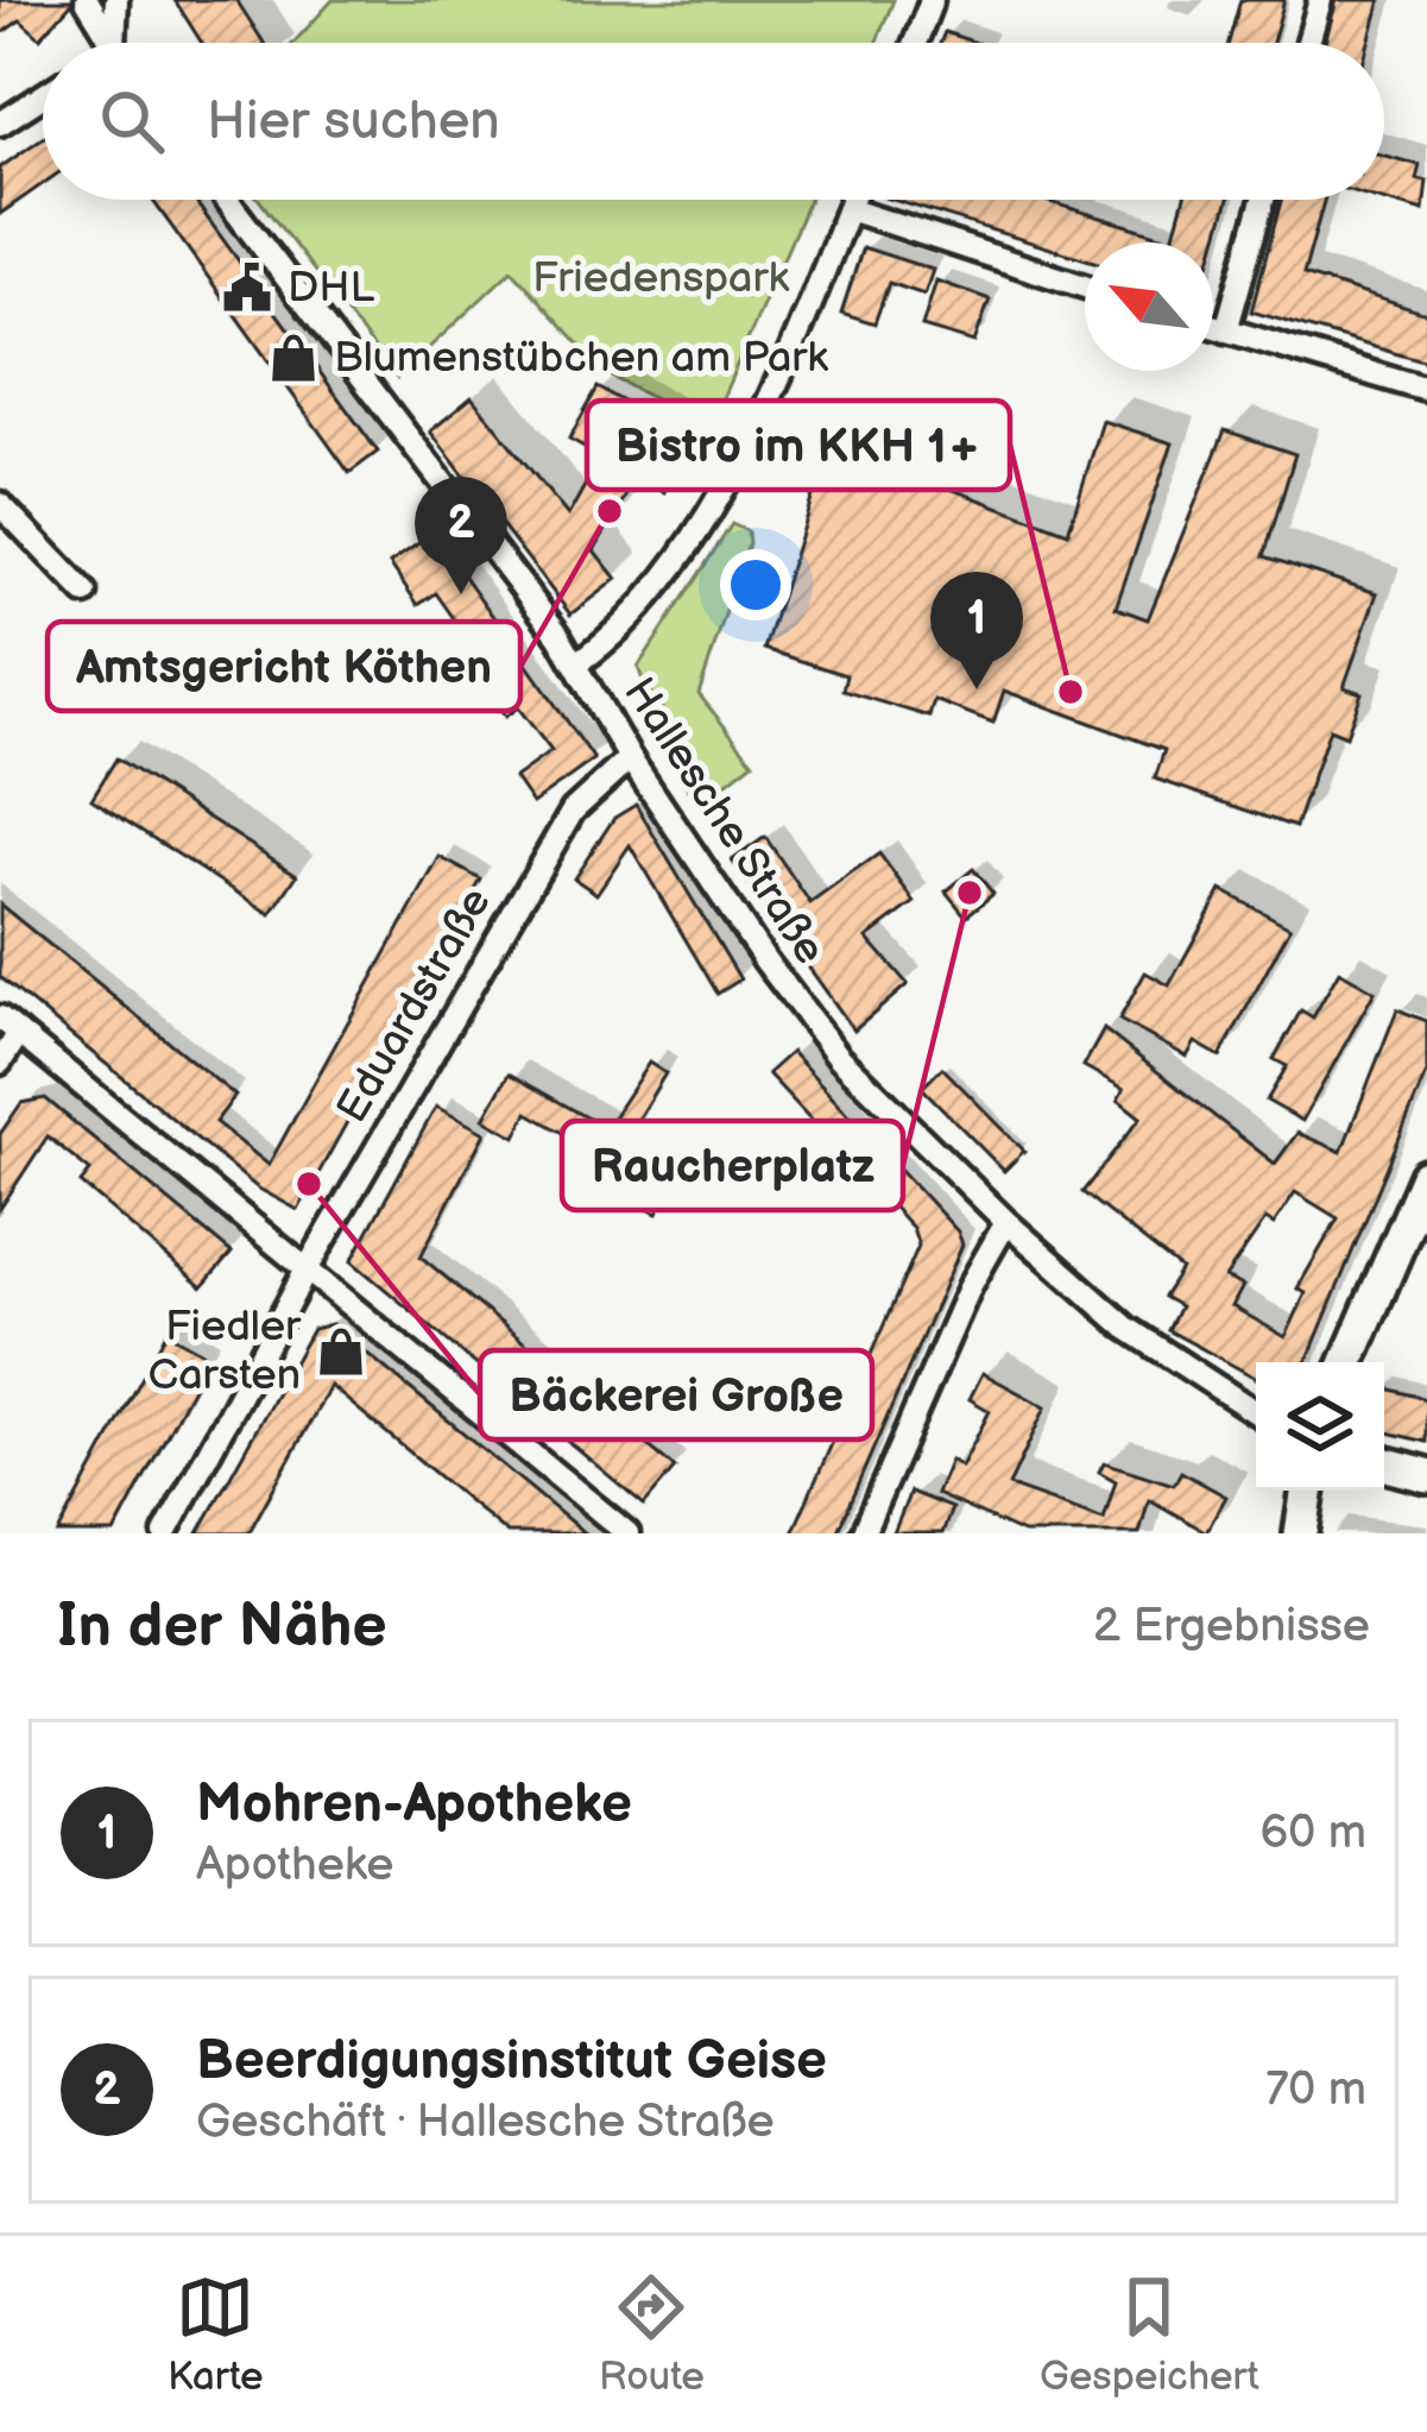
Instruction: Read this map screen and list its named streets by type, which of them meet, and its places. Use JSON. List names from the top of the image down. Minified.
{"streets":{"street":["Hallesche Straße","Eduardstraße"]},"crossings":[["Hallesche Straße","Eduardstraße"]],"parks":["Friedenspark"],"places":{"public building":["DHL"],"shop":["Blumenstübchen am Park","Fiedler Carsten"],"other":["Amtsgericht Köthen","Bistro im KKH 1+","Raucherplatz","Bäckerei Große"]},"north":"top left","page":{"search":"Hier suchen","pins":["2","1"],"heading":["In der Nähe","2 Ergebnisse"],"list":[{"mark":"1","name":"Mohren-Apotheke","note":"Apotheke","value":"60 m"},{"mark":"2","name":"Beerdigungsinstitut Geise","note":"Geschäft · Hallesche Straße","value":"70 m"}],"nav":["Karte","Route","Gespeichert"]}}
